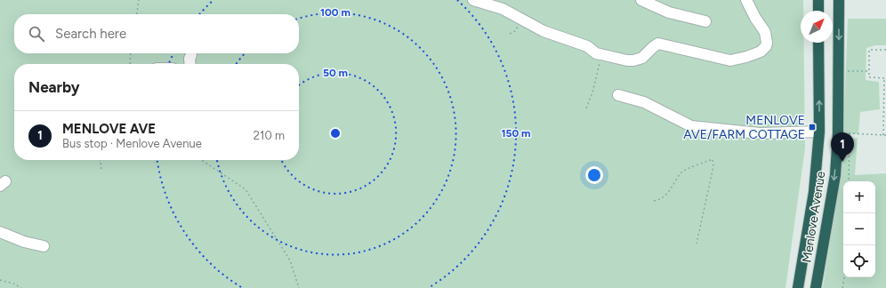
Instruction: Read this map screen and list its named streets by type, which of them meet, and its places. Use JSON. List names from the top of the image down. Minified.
{"streets":{"highway":["Menlove Avenue"]},"places":{"transit":["MENLOVE AVE/FARM COTTAGE"]},"north":"top right","page":{"search":"Search here","heading":"Nearby","list":[{"mark":"1","name":"MENLOVE AVE","note":"Bus stop · Menlove Avenue","value":"210 m"}],"pins":"1","map_buttons":["+","−"]},"rings":["100 m","50 m","150 m"]}
